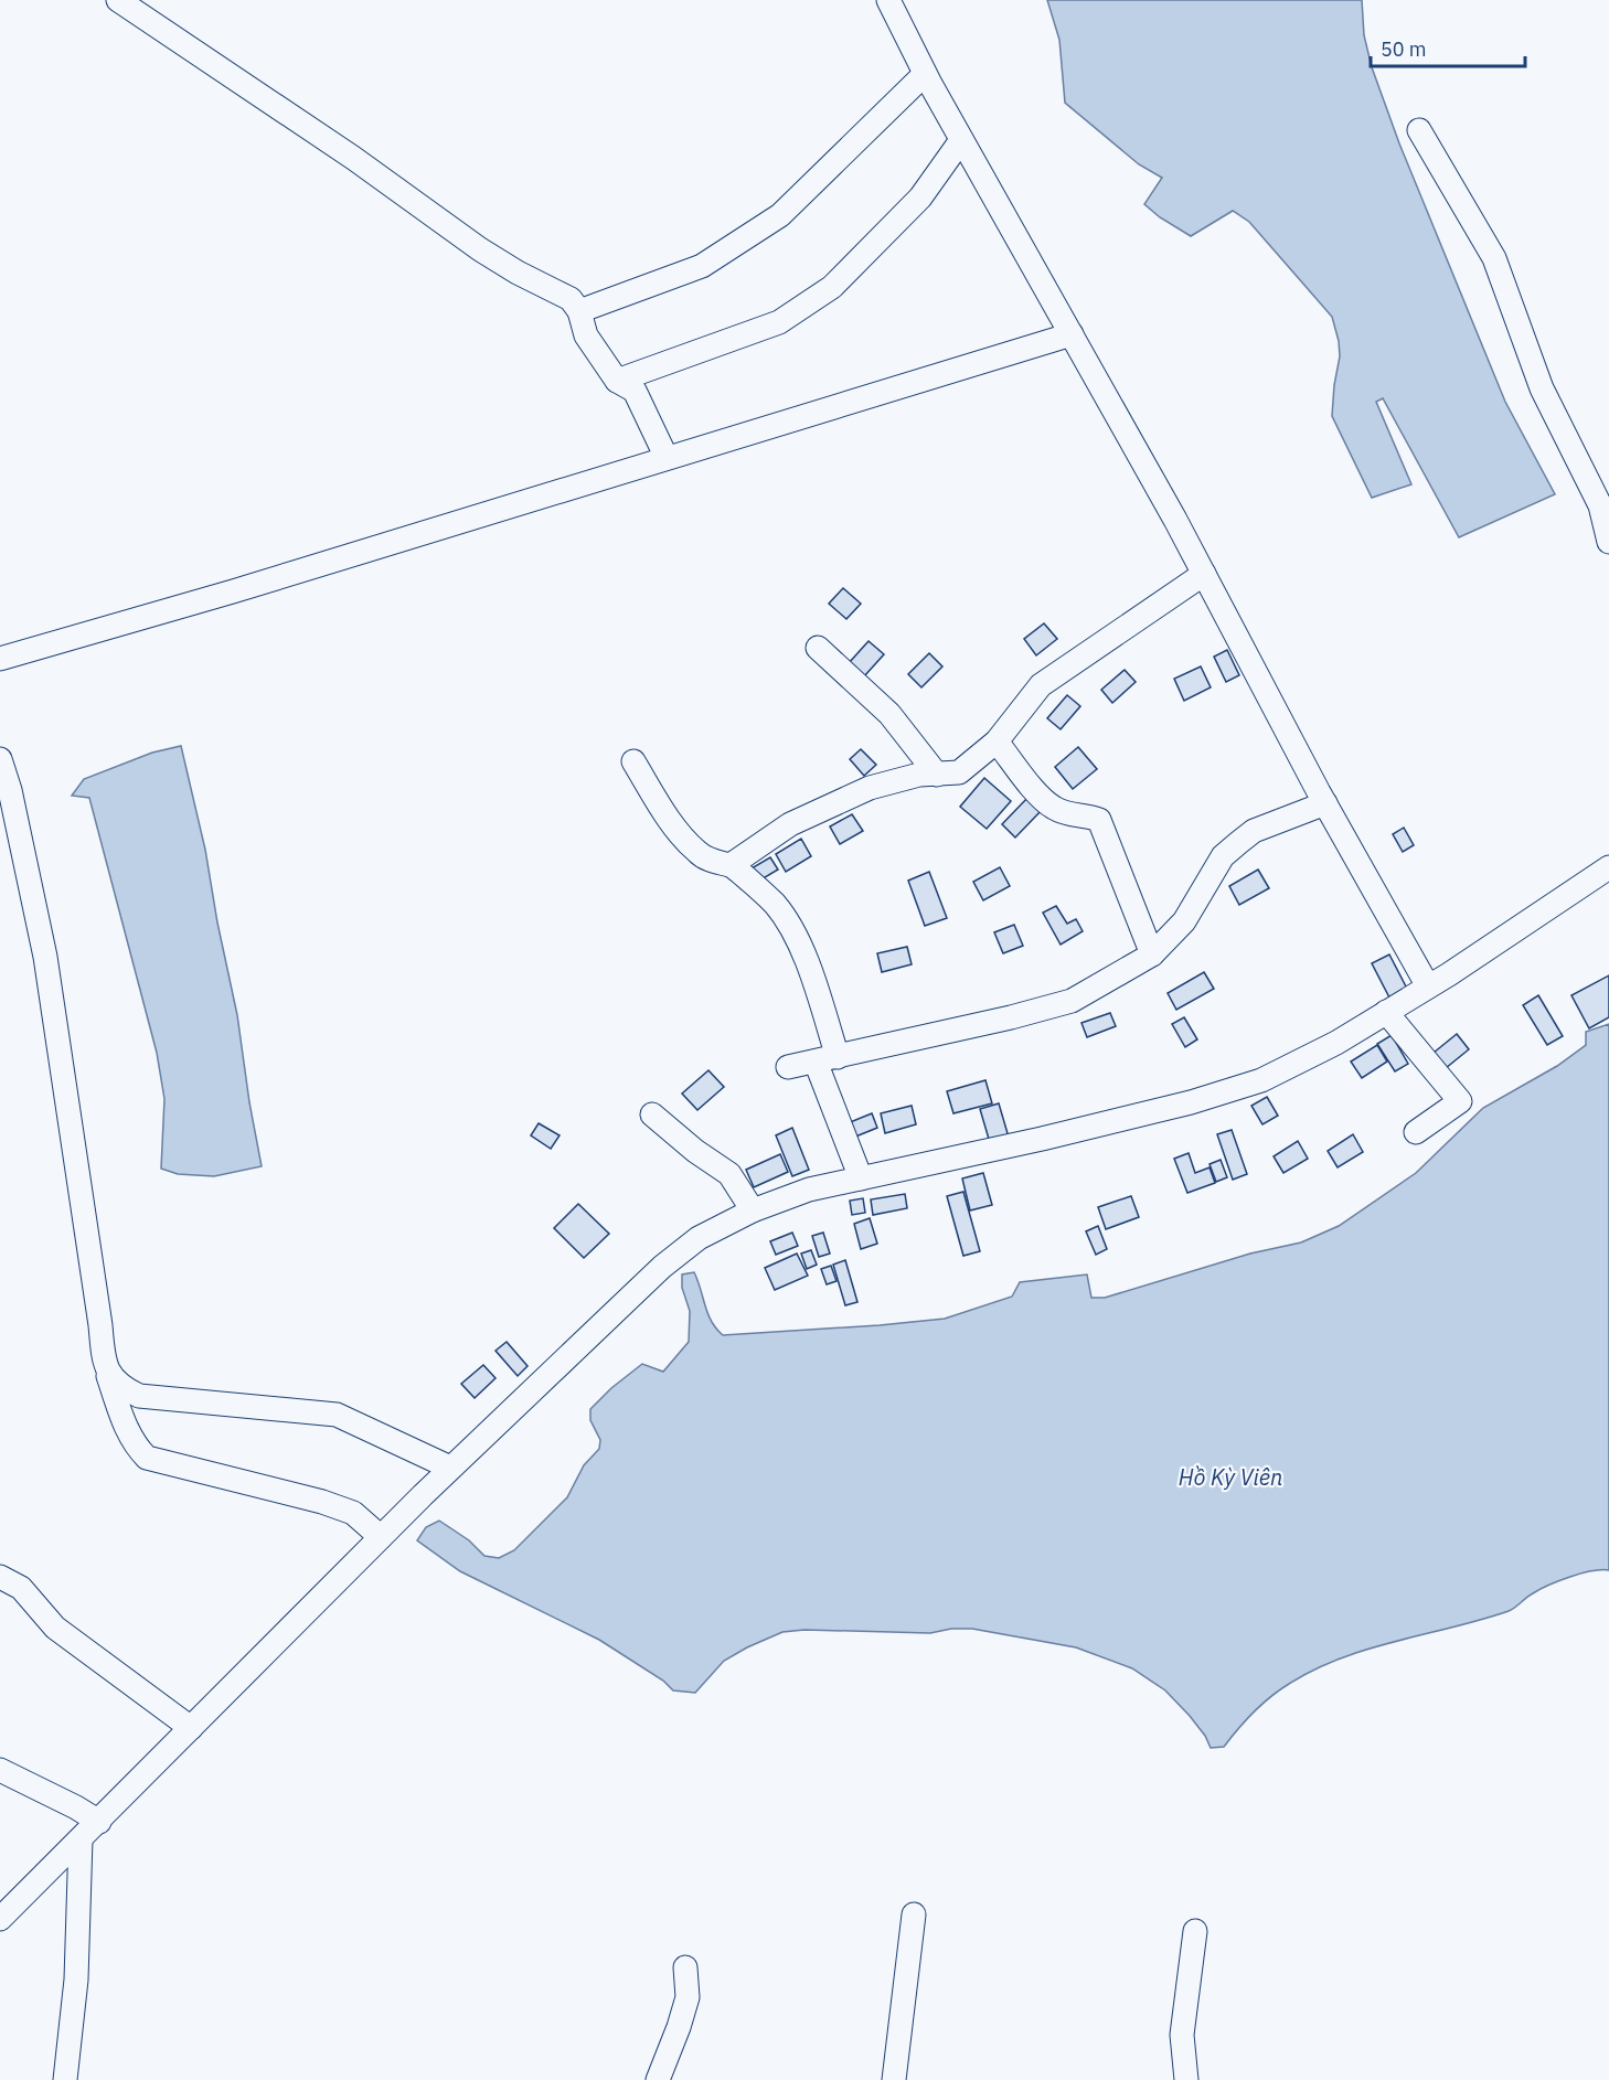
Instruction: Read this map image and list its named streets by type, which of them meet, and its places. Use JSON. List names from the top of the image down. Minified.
{"water":["Hồ Kỳ Viên"],"scale_bar":"50 m"}
